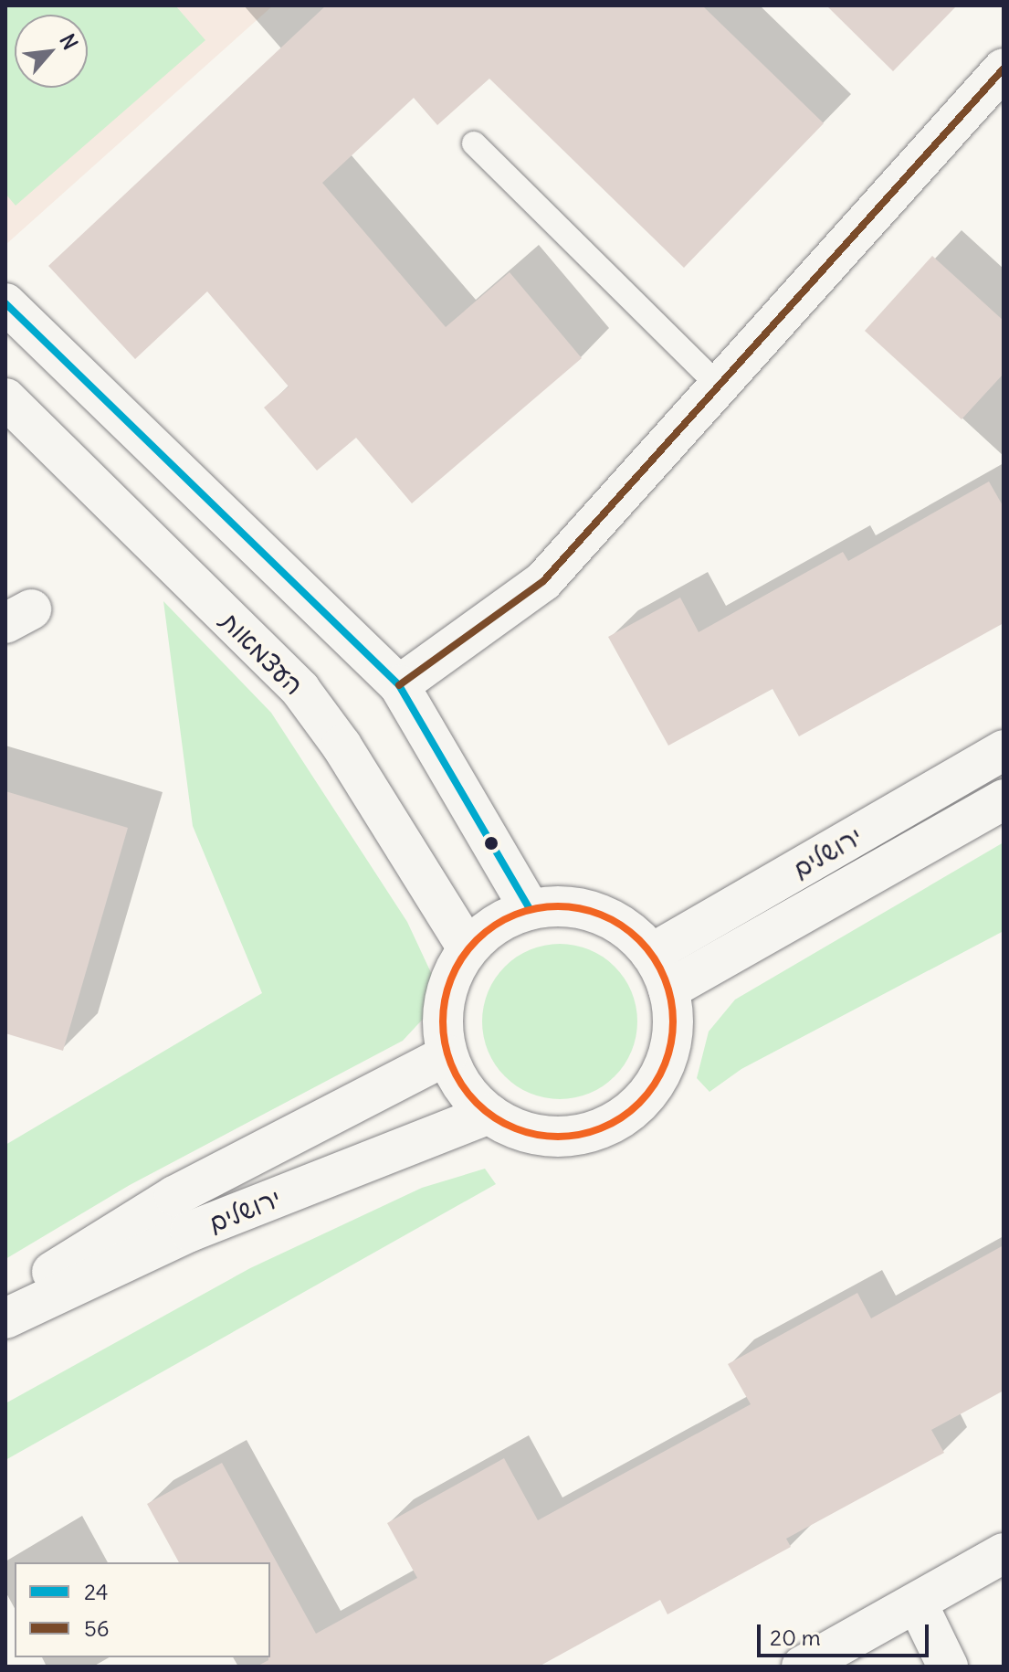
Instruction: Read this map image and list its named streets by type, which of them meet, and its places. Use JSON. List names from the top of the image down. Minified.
{"streets":{"street":["העצמאות","ירושלים"]},"crossings":[["העצמאות","ירושלים"]],"lines":["transit line 56","transit line 24"],"legend":["24","56"],"scale_bar":"20 m","north":"top right"}
